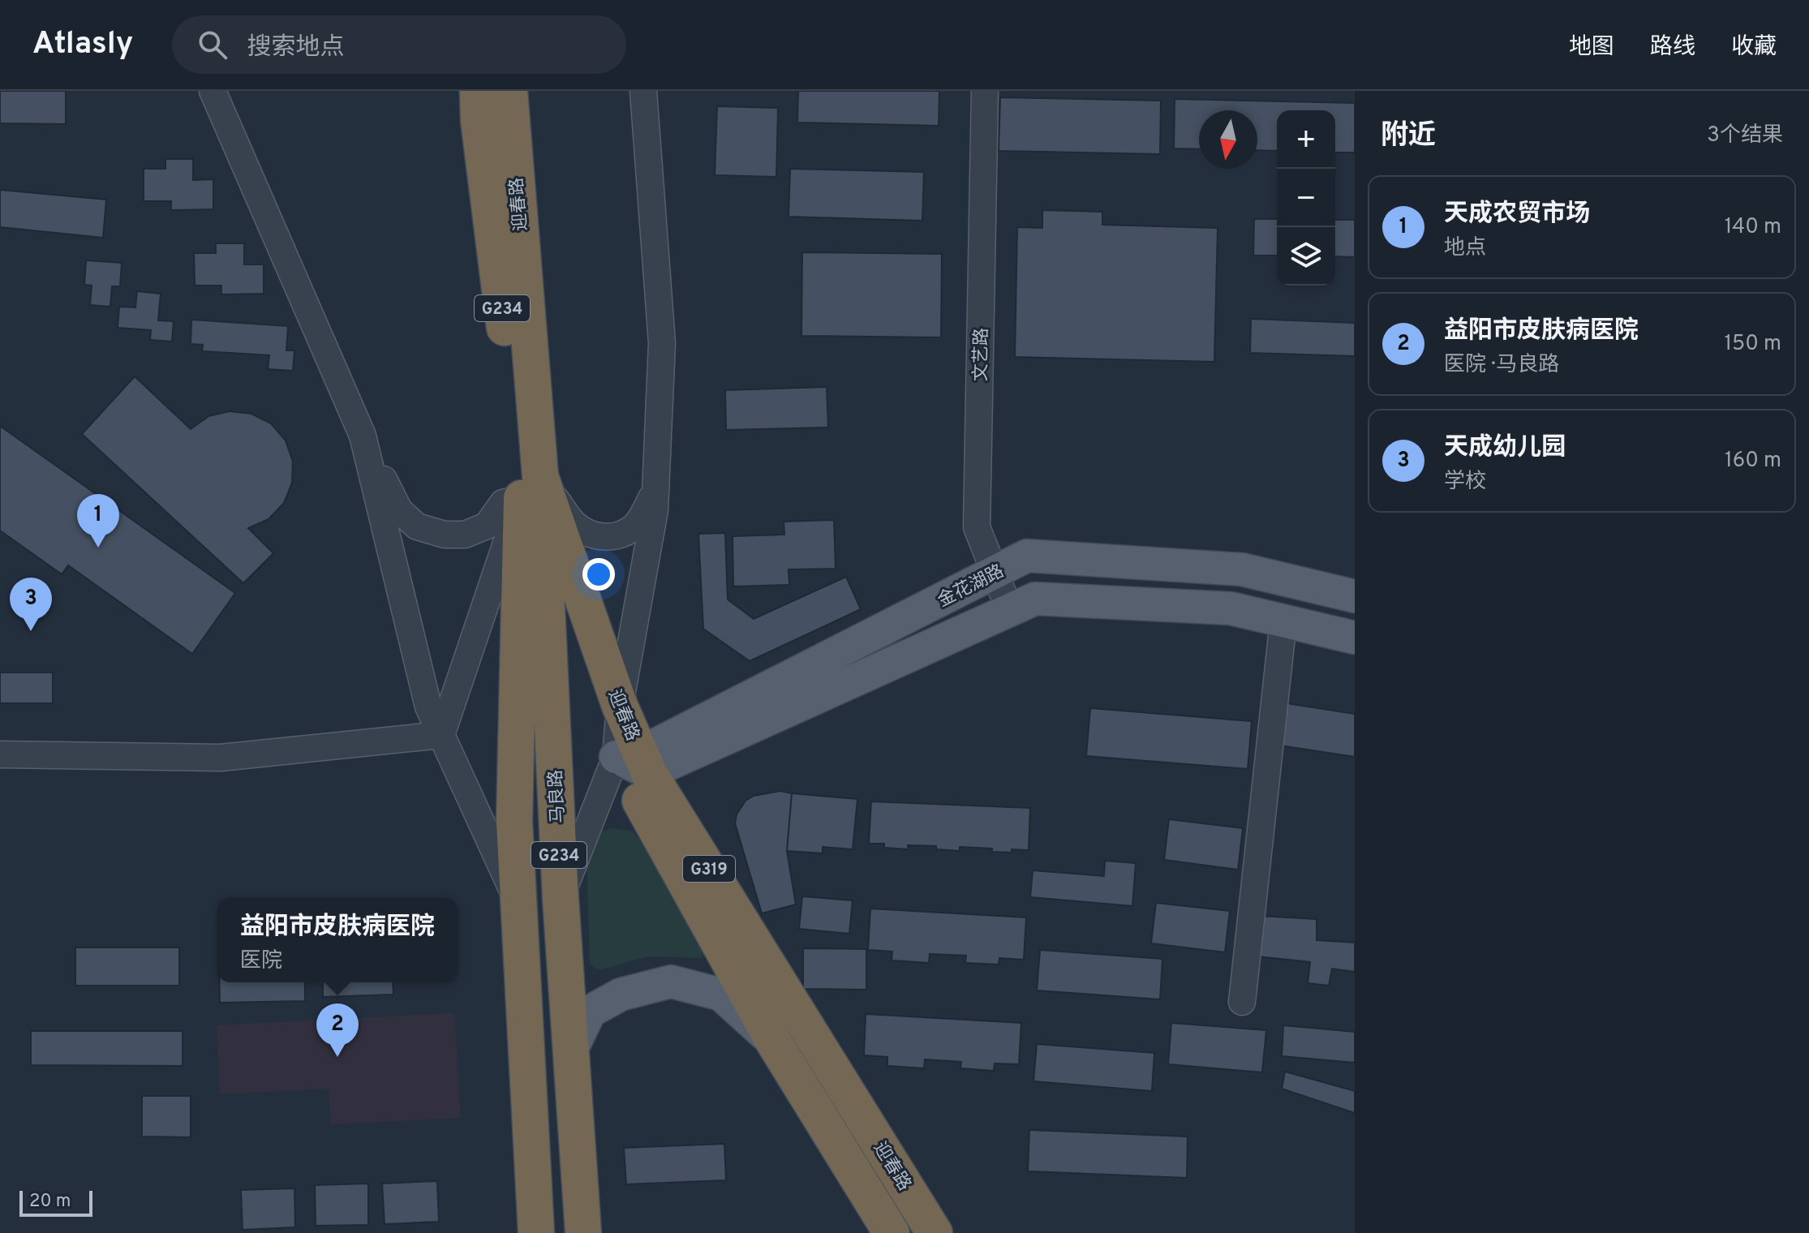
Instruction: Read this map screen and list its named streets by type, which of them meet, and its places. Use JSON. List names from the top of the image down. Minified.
{"streets":{"highway":["迎春路","G234","马良路","G319"],"main road":["金花湖路"],"street":["文艺路"]},"crossings":[["迎春路","G234"],["迎春路","金花湖路"],["迎春路","马良路"],["文艺路","金花湖路"]],"scale_bar":"20 m","north":"bottom","page":{"header":"Atlasly","search":"搜索地点","nav":["地图","路线","收藏"],"heading":["附近","3个结果"],"map_buttons":["+","−"],"list":[{"mark":"1","name":"天成农贸市场","note":"地点","value":"140 m"},{"mark":"2","name":"益阳市皮肤病医院","note":"医院 · 马良路","value":"150 m"},{"mark":"3","name":"天成幼儿园","note":"学校","value":"160 m"}],"pins":["1","3","2"],"popup":["益阳市皮肤病医院","医院"],"scale":"20 m"}}
